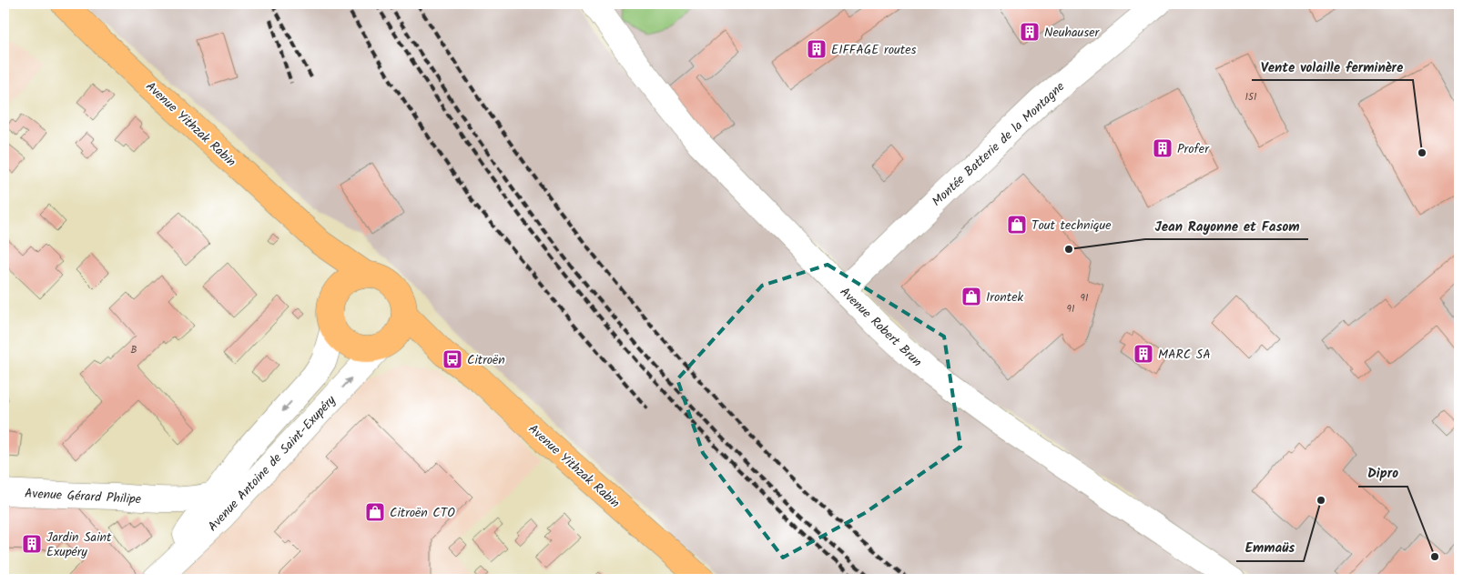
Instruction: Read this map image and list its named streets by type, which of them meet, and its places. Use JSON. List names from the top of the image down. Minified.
{"streets":{"main road":["Avenue Yithzak Rabin"],"street":["Montée Batterie de la Montagne","Avenue Robert Brun","Avenue Antoine de Saint-Exupéry","Avenue Gérard Philipe"]},"crossings":[["Avenue Yithzak Rabin","Avenue Antoine de Saint-Exupéry"],["Montée Batterie de la Montagne","Avenue Robert Brun"],["Avenue Antoine de Saint-Exupéry","Avenue Gérard Philipe"]],"places":{"building":["Neuhauser","EIFFAGE routes","Profer","MARC SA","Jardin Saint Exupéry"],"other":["Vente volaille ferminère","Jean Rayonne et Fasom","Emmaüs","Dipro"],"shop":["Tout technique","Irontek","Citroën CTO"],"bus stop":["Citroën"]},"house_numbers":["151","91","91","B"]}
